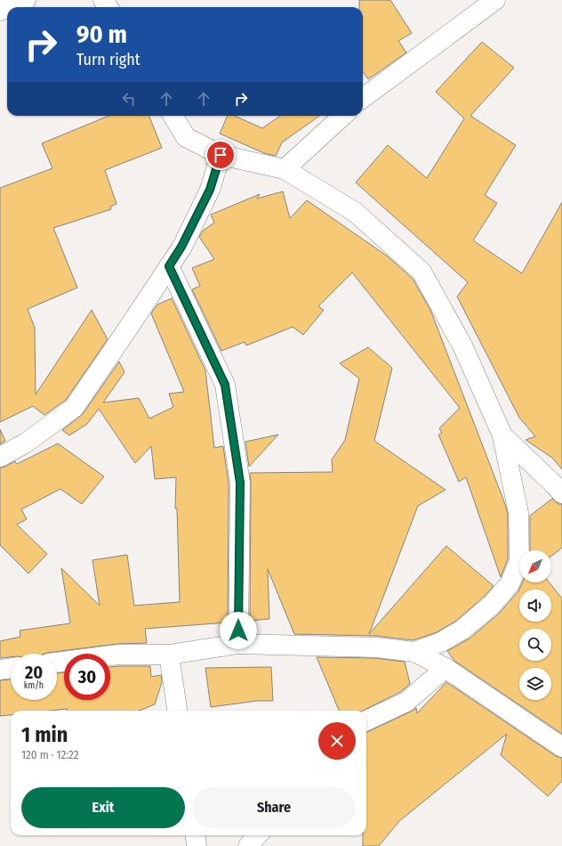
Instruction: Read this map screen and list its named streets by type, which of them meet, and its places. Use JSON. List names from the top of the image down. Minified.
{"north":"bottom left","page":{"turn":["90 m","Turn right"],"speed":"20 km/h","limit":"30","heading":["1 min","120 m · 12:22"],"buttons":["Exit","Share"]}}
